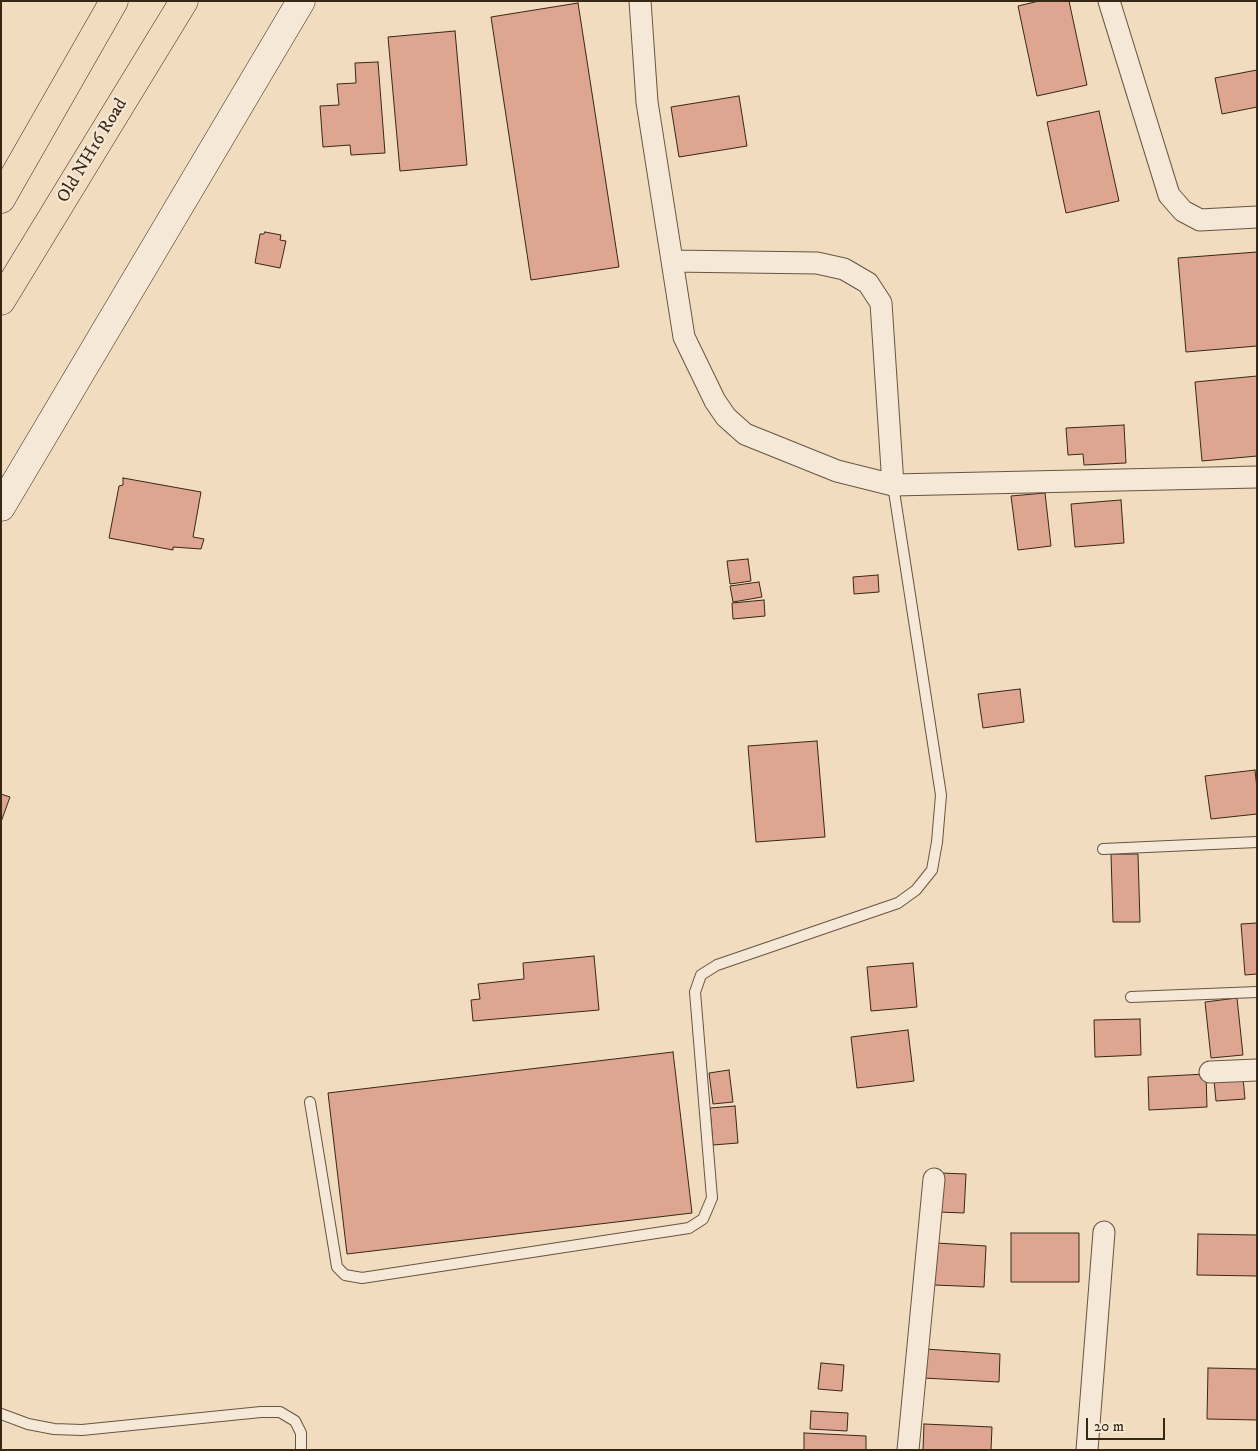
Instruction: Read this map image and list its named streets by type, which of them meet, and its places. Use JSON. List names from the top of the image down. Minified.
{"streets":{"main road":["Old NH16 Road"]},"scale_bar":"20 m"}
